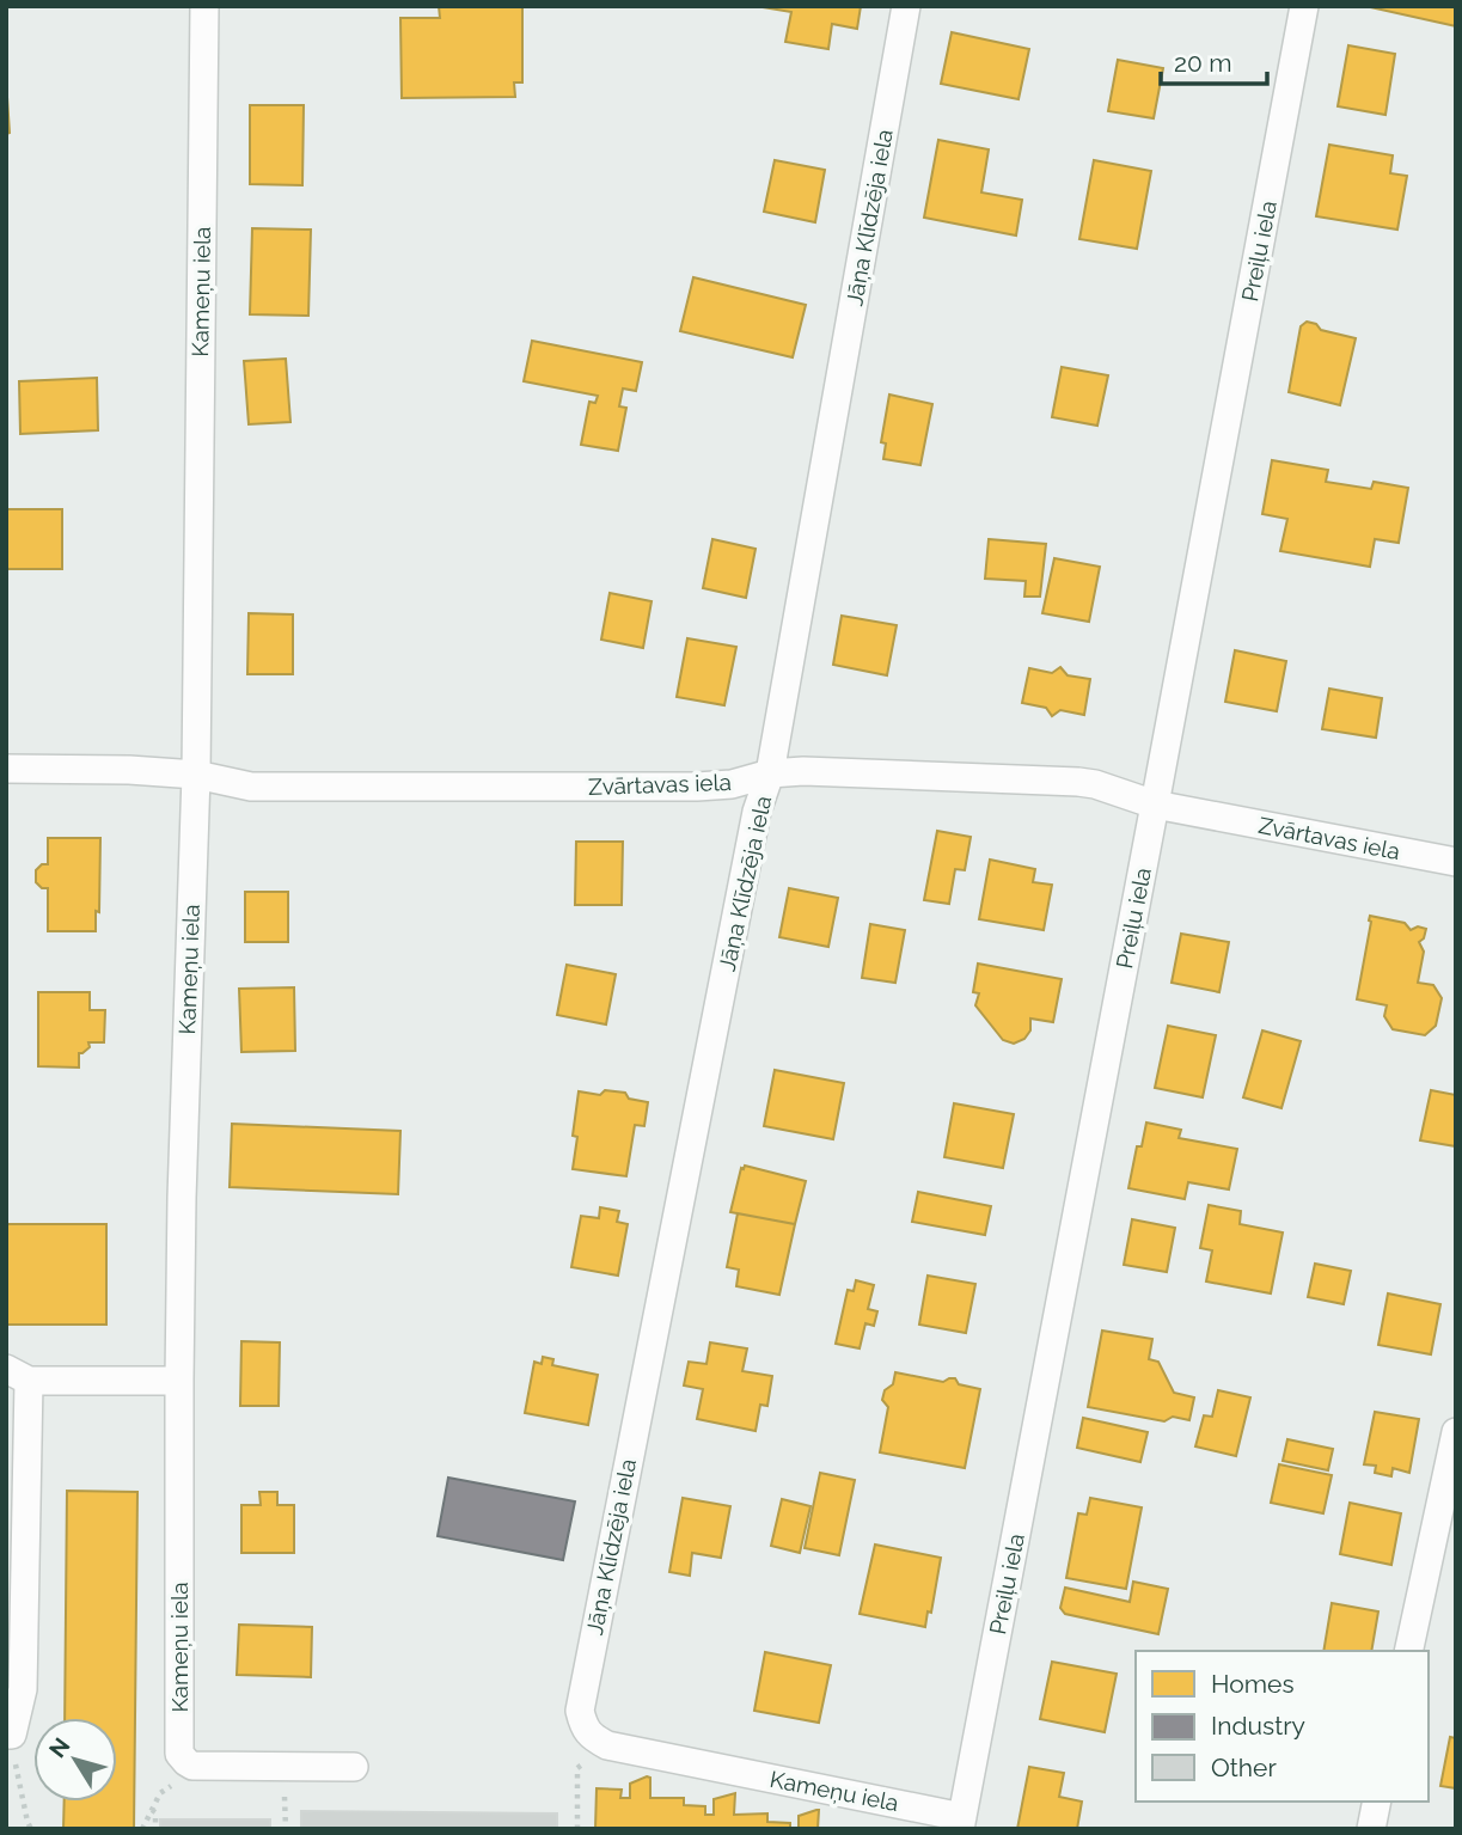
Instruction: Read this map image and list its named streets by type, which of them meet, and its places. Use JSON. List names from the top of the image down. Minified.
{"streets":{"street":["Jāņa Klīdzēja iela","Preiļu iela","Kameņu iela","Zvārtavas iela"]},"crossings":[["Jāņa Klīdzēja iela","Kameņu iela"],["Jāņa Klīdzēja iela","Zvārtavas iela"],["Preiļu iela","Kameņu iela"],["Preiļu iela","Zvārtavas iela"],["Kameņu iela","Zvārtavas iela"]],"legend":["Homes","Industry","Other"],"scale_bar":"20 m","north":"top left"}
